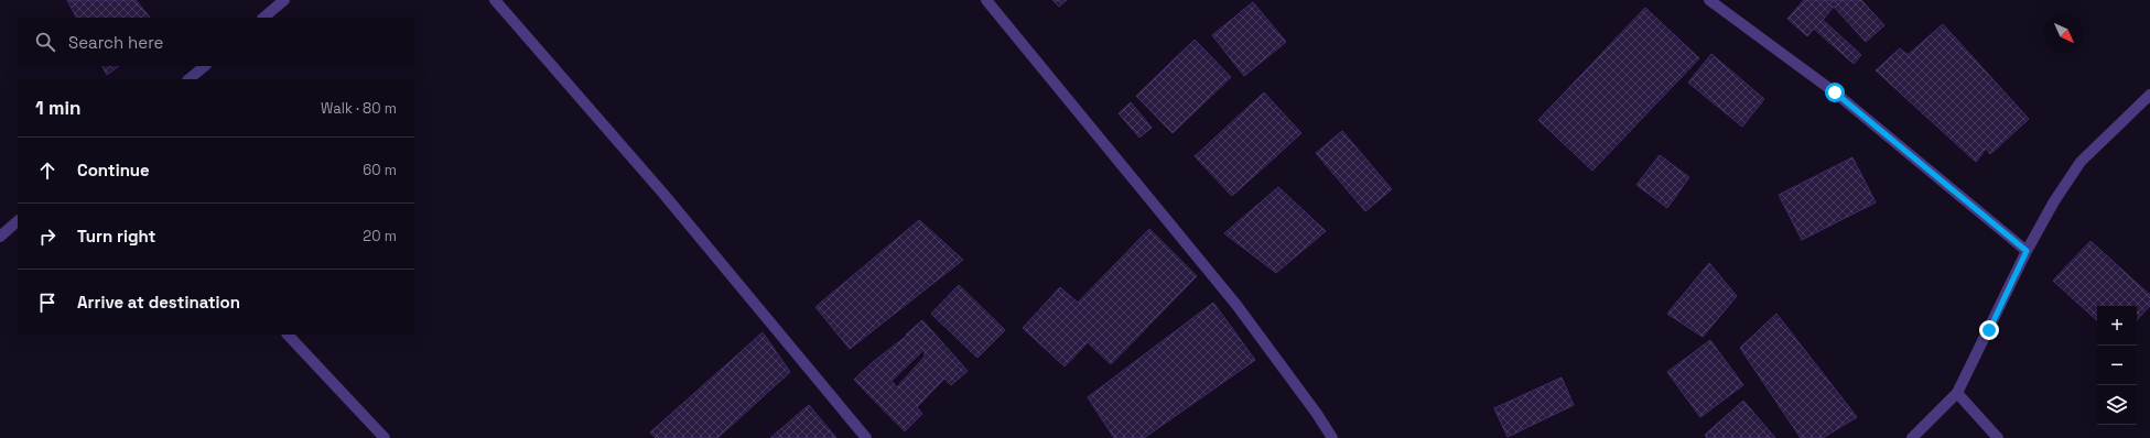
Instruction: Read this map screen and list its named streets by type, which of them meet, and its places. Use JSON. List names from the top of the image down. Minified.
{"north":"bottom right","page":{"search":"Search here","heading":["1 min","Walk · 80 m"],"list":[["Continue","60 m"],["Turn right","20 m"],"Arrive at destination"],"map_buttons":["+","−"]}}
